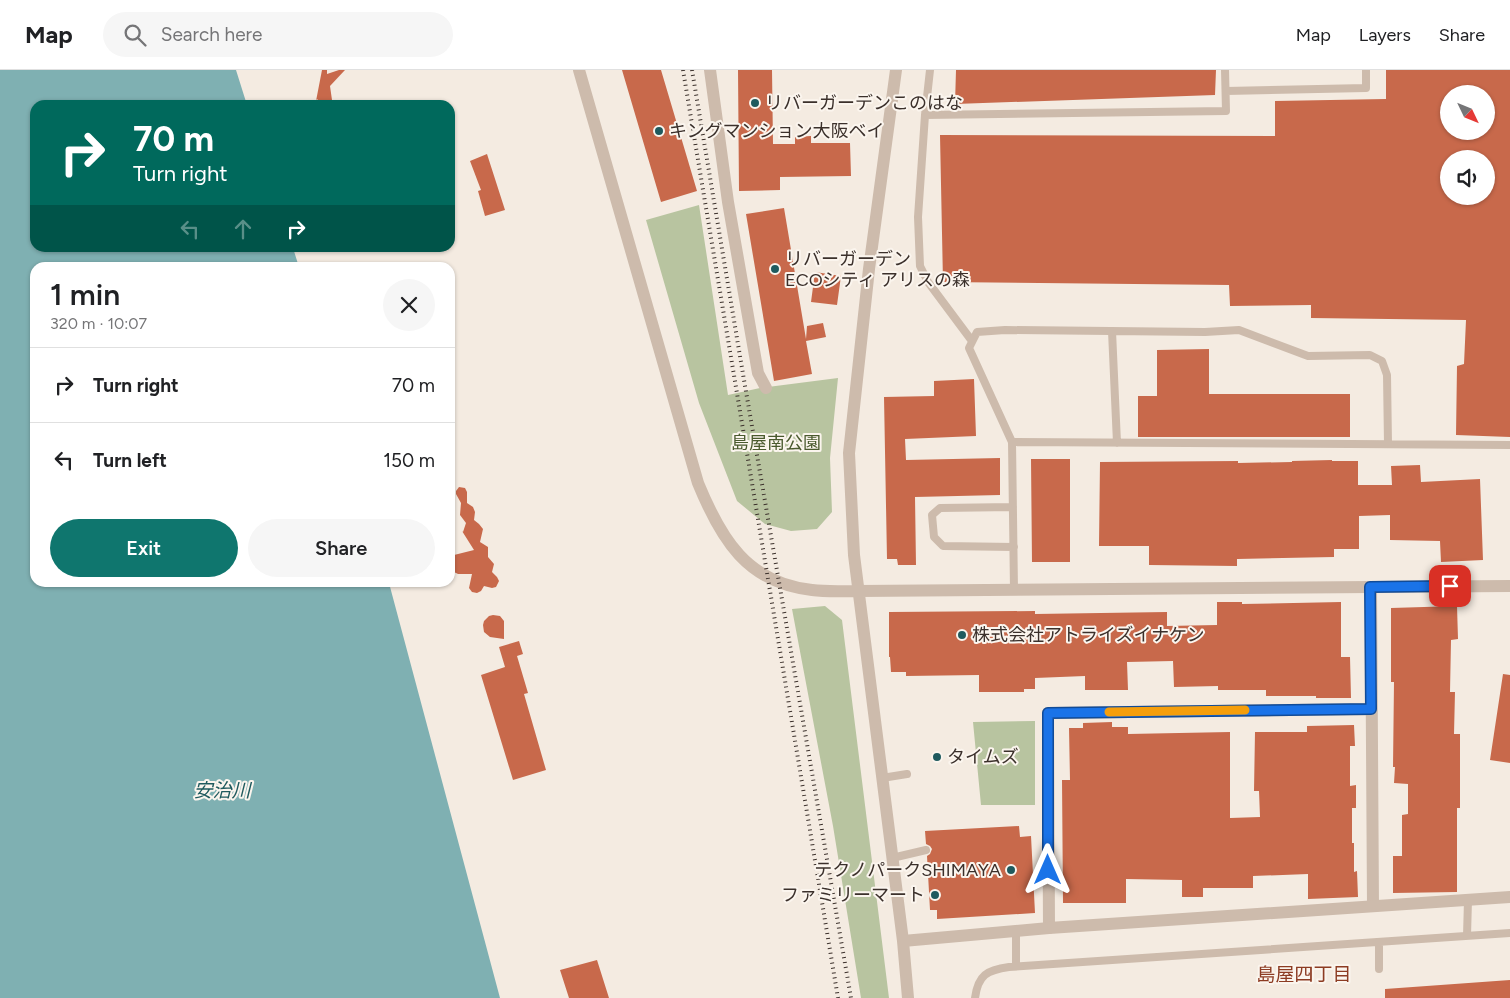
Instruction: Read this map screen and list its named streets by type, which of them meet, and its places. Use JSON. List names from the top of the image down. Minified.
{"districts":["島屋四丁目"],"water":["安治川"],"parks":["島屋南公園"],"places":["リバーガーデンこのはな","キングマンション大阪ベイ","リバーガーデン ECOシティ アリスの森","株式会社アトライズイナケン","タイムズ","テクノパークSHIMAYA","ファミリーマート"],"north":"bottom right","page":{"header":"Map","search":"Search here","nav":["Map","Layers","Share"],"turn":["70 m","Turn right"],"heading":["1 min","320 m · 10:07"],"list":[{"name":"Turn right","value":"70 m"},{"name":"Turn left","value":"150 m"}],"buttons":["Exit","Share"]}}
